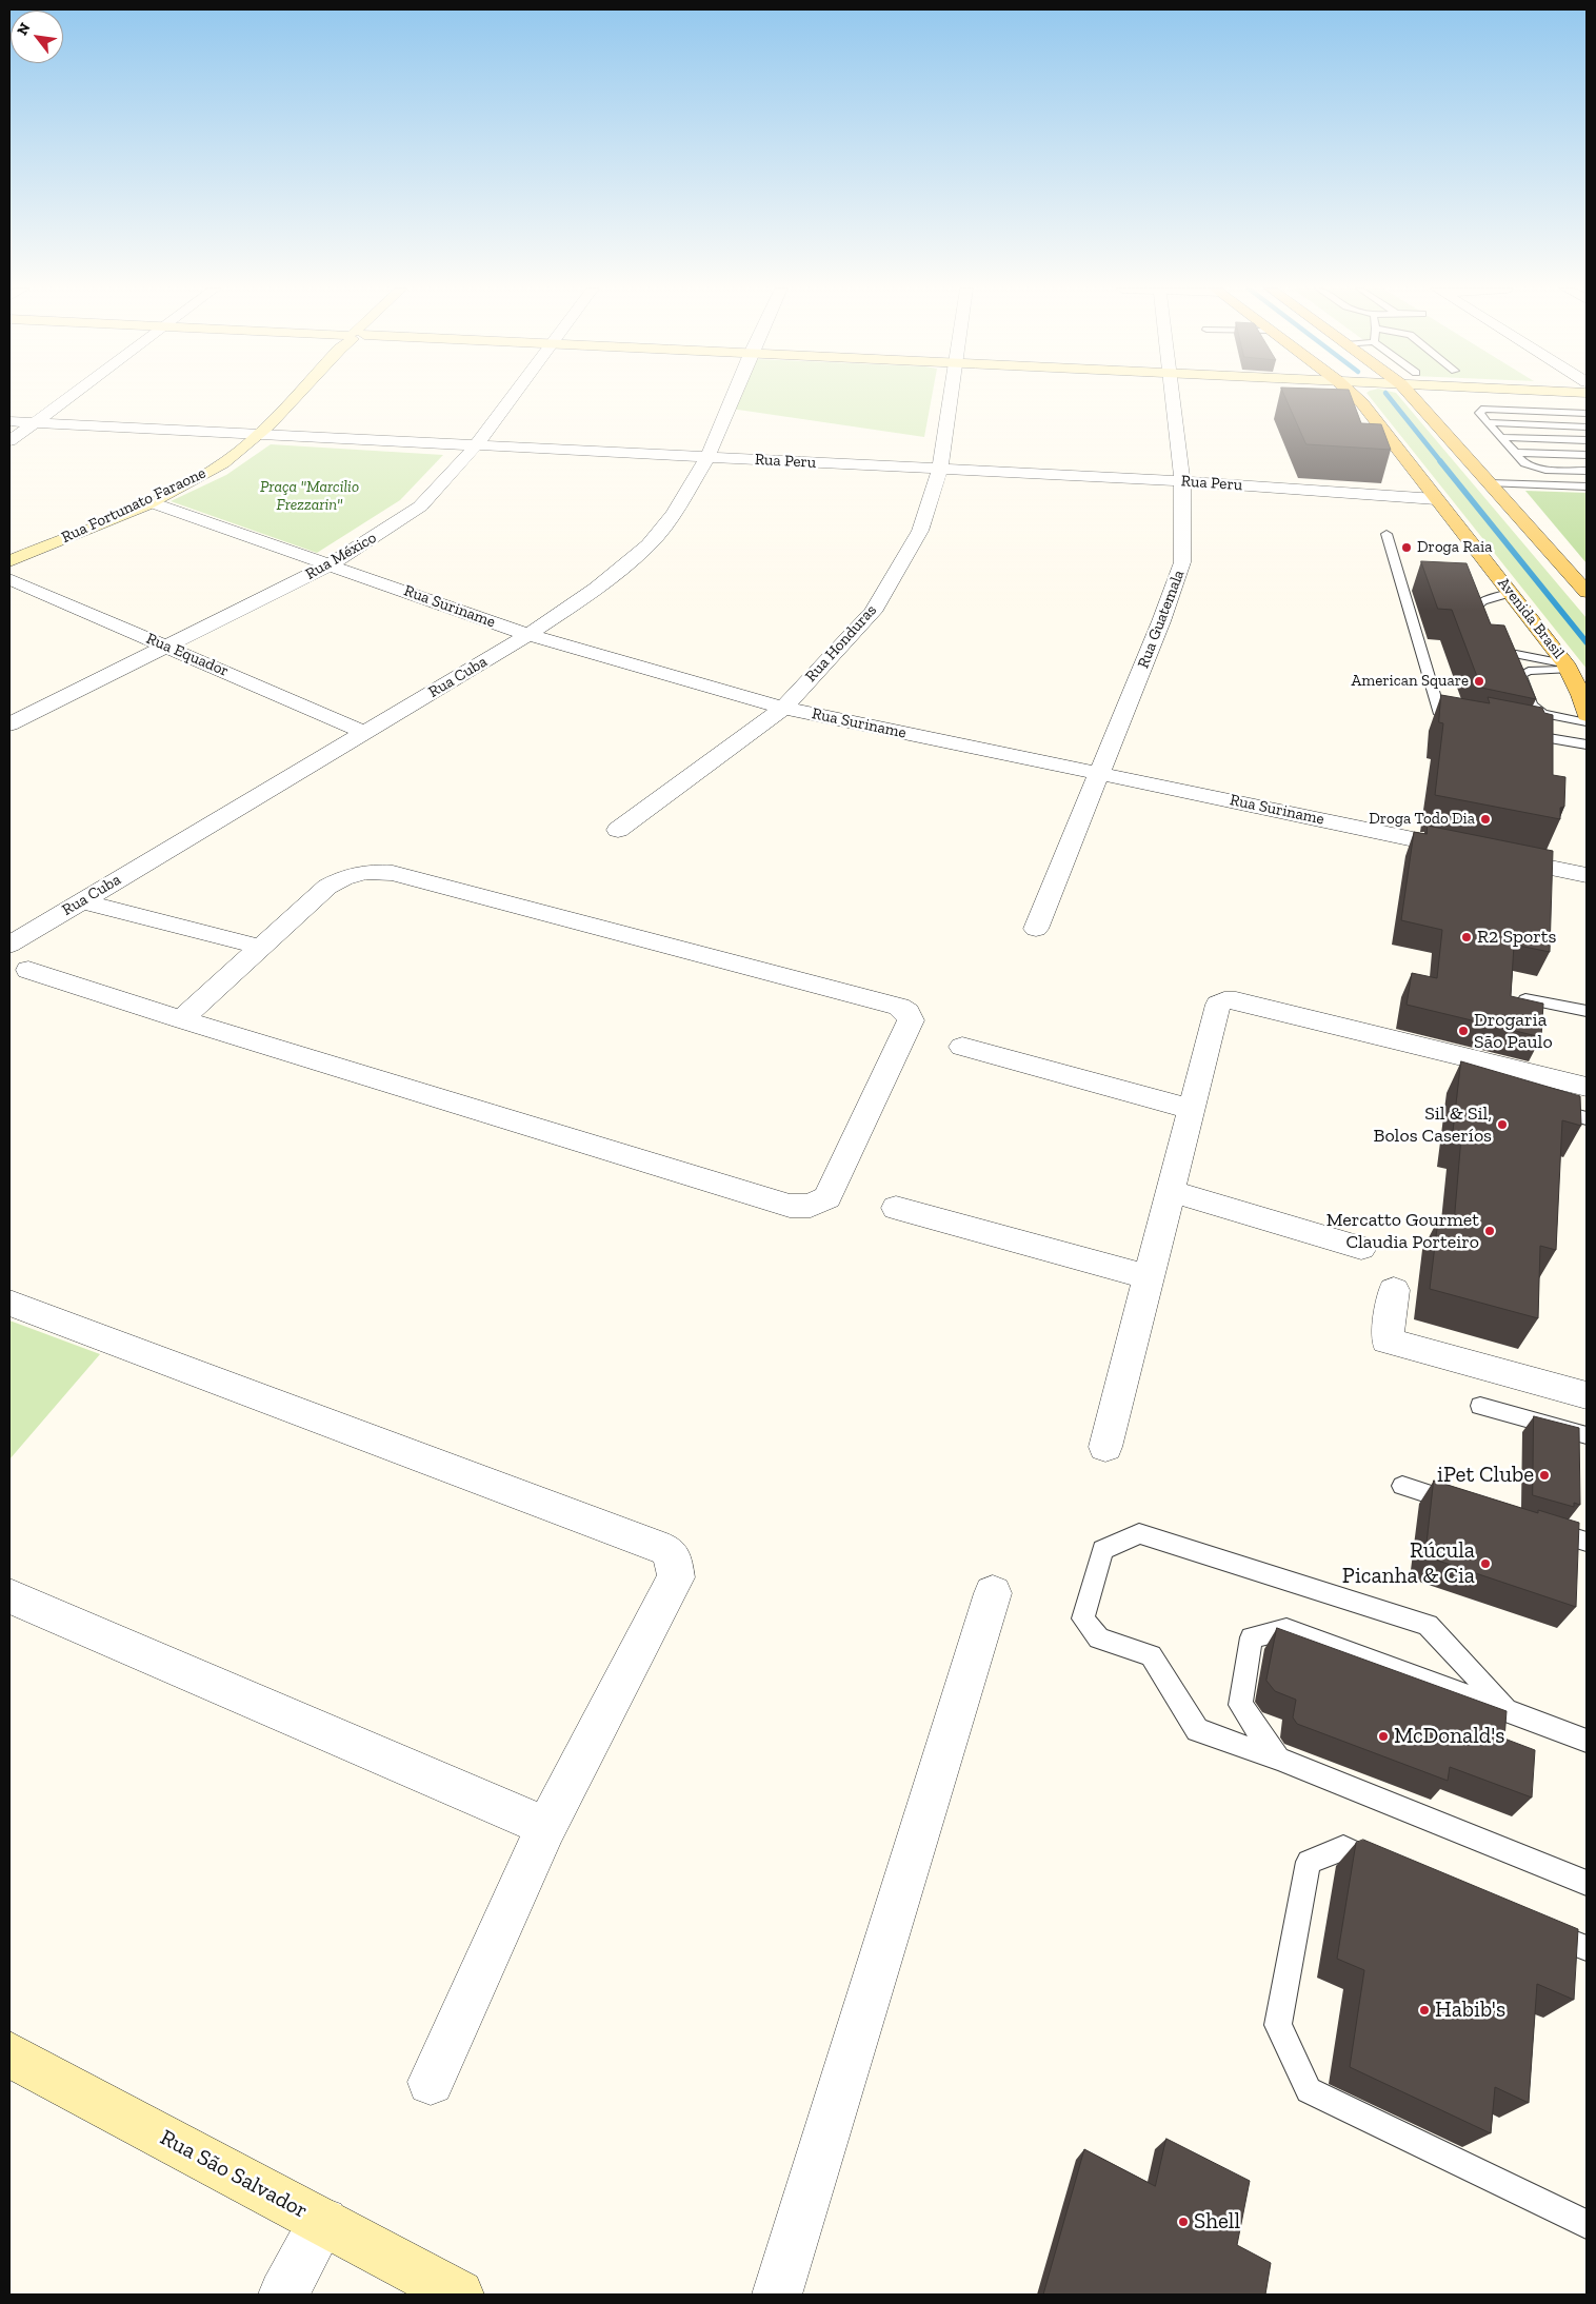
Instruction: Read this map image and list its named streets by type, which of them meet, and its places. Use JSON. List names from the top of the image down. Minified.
{"streets":{"main road":["Rua Fortunato Faraone","Avenida Brasil","Rua São Salvador"],"street":["Rua Peru","Rua México","Rua Suriname","Rua Guatemala","Rua Honduras","Rua Equador","Rua Cuba"]},"crossings":[["Rua Peru","Rua Fortunato Faraone"],["Rua Peru","Rua México"],["Rua Peru","Avenida Brasil"],["Rua Peru","Rua Guatemala"],["Rua Peru","Rua Honduras"],["Rua Peru","Rua Cuba"],["Rua Fortunato Faraone","Rua Suriname"],["Rua México","Rua Suriname"],["Rua México","Rua Equador"],["Rua Suriname","Rua Guatemala"],["Rua Suriname","Rua Honduras"],["Rua Suriname","Rua Cuba"],["Rua Equador","Rua Cuba"]],"parks":["Praça \"Marcilio Frezzarin\""],"places":["Droga Raia","American Square","Droga Todo Dia","R2 Sports","Drogaria São Paulo","Sil & Sil, Bolos Caseríos","Mercatto Gourmet Claudia Porteiro","iPet Clube","Rúcula Picanha & Cia","McDonald's","Habib's","Shell"],"north":"top left"}
